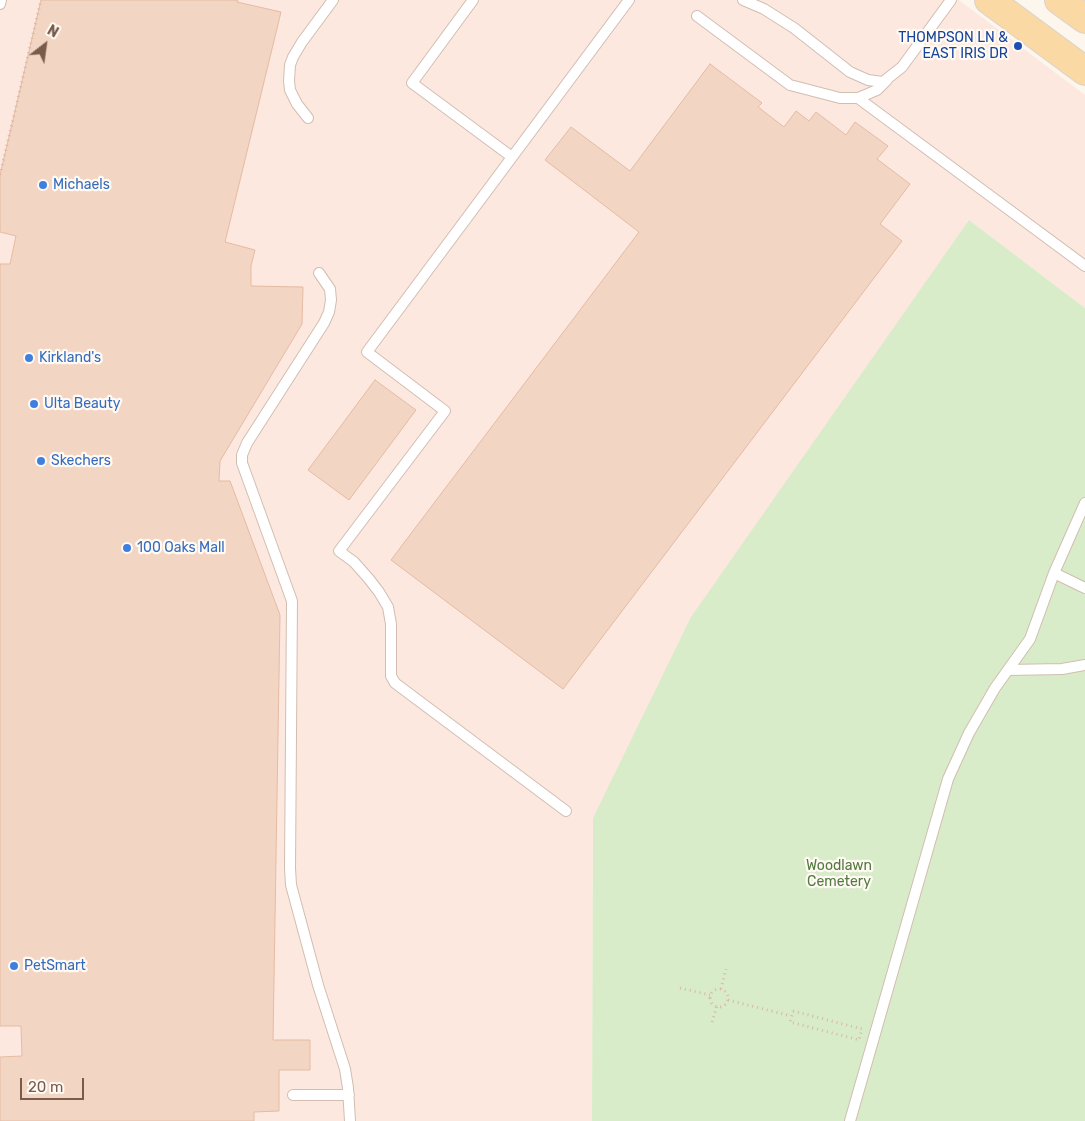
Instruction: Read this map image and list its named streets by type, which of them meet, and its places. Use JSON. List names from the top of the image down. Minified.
{"parks":["Woodlawn Cemetery"],"places":["THOMPSON LN & EAST IRIS DR","Michaels","Kirkland's","Ulta Beauty","Skechers","100 Oaks Mall","PetSmart"],"scale_bar":"20 m","north":"top right"}
